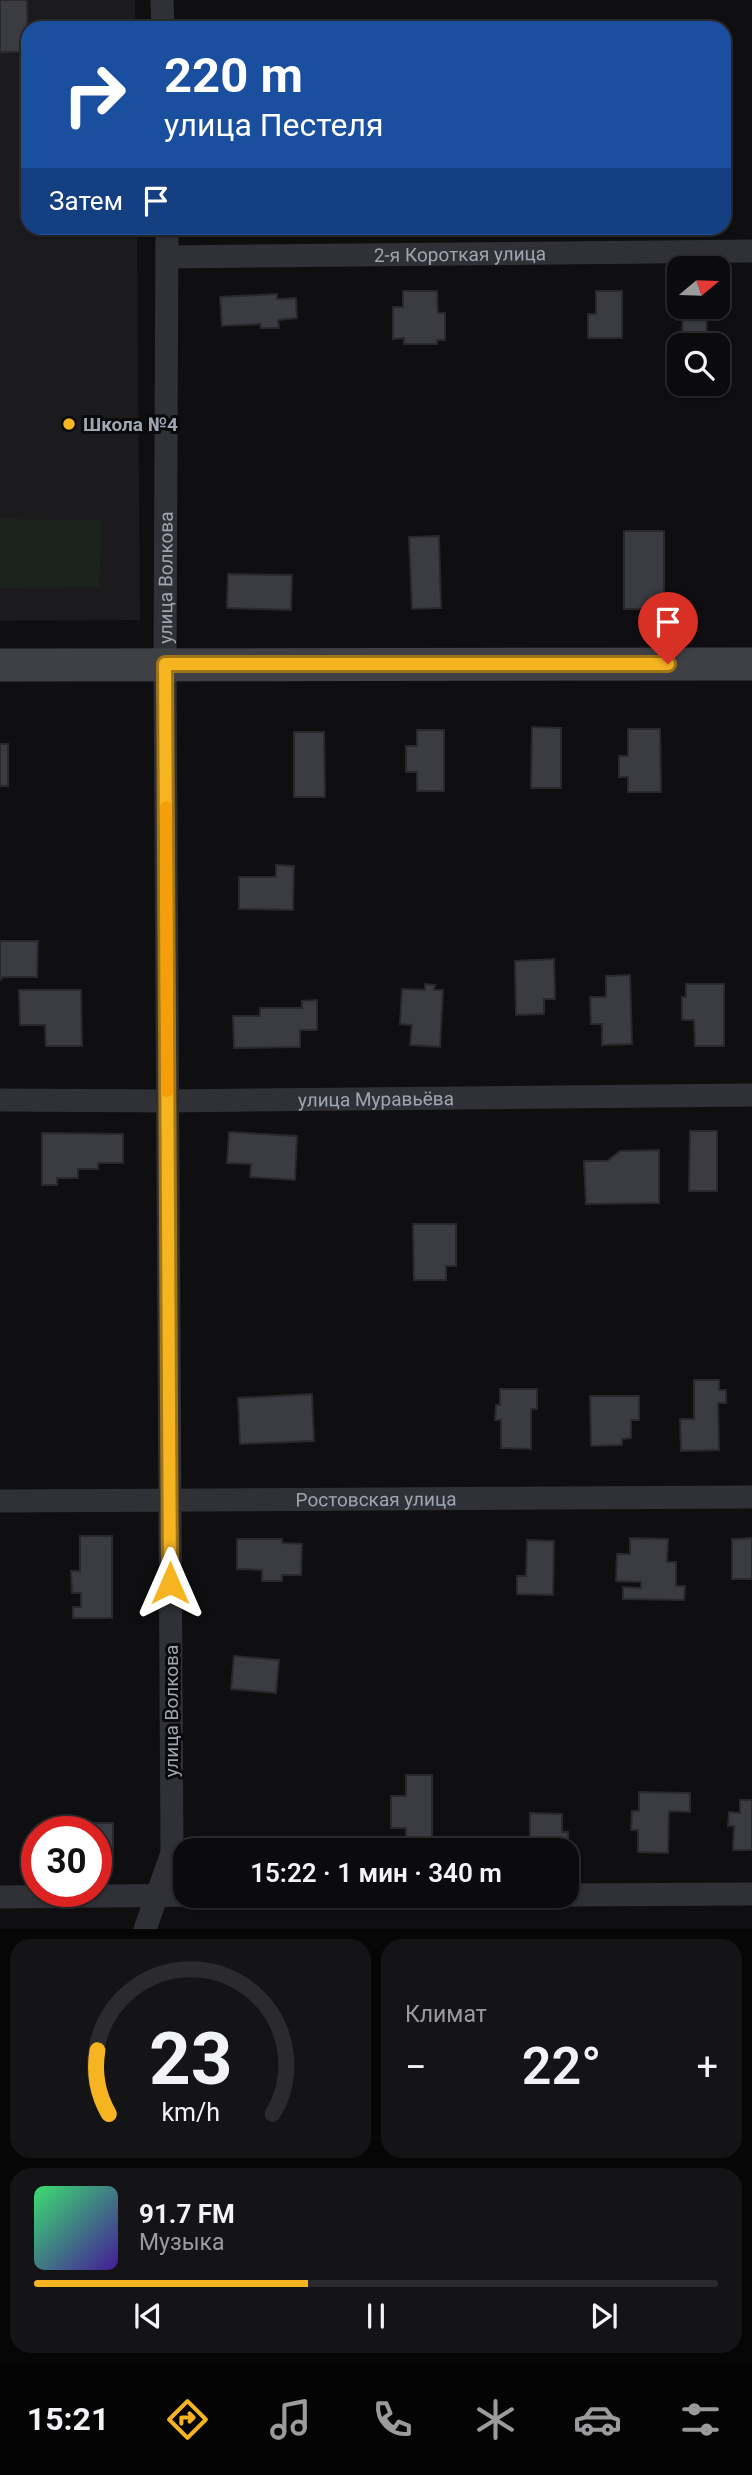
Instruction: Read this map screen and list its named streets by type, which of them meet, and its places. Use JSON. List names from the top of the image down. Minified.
{"streets":{"street":["2-я Короткая улица","улица Волкова","улица Муравьёва","Ростовская улица"]},"crossings":[["2-я Короткая улица","улица Волкова"],["улица Волкова","улица Муравьёва"],["улица Волкова","Ростовская улица"]],"places":["Школа №4"],"north":"right","page":{"turn":["220 m","улица Пестеля"],"then":"Затем","limit":"30","trip":"15:22 · 1 мин · 340 m","tile":"Климат","heat":["−","22°","+"],"song":["91.7 FM","Музыка"],"tabs":"15:21","gauge":["23","km/h"]}}
